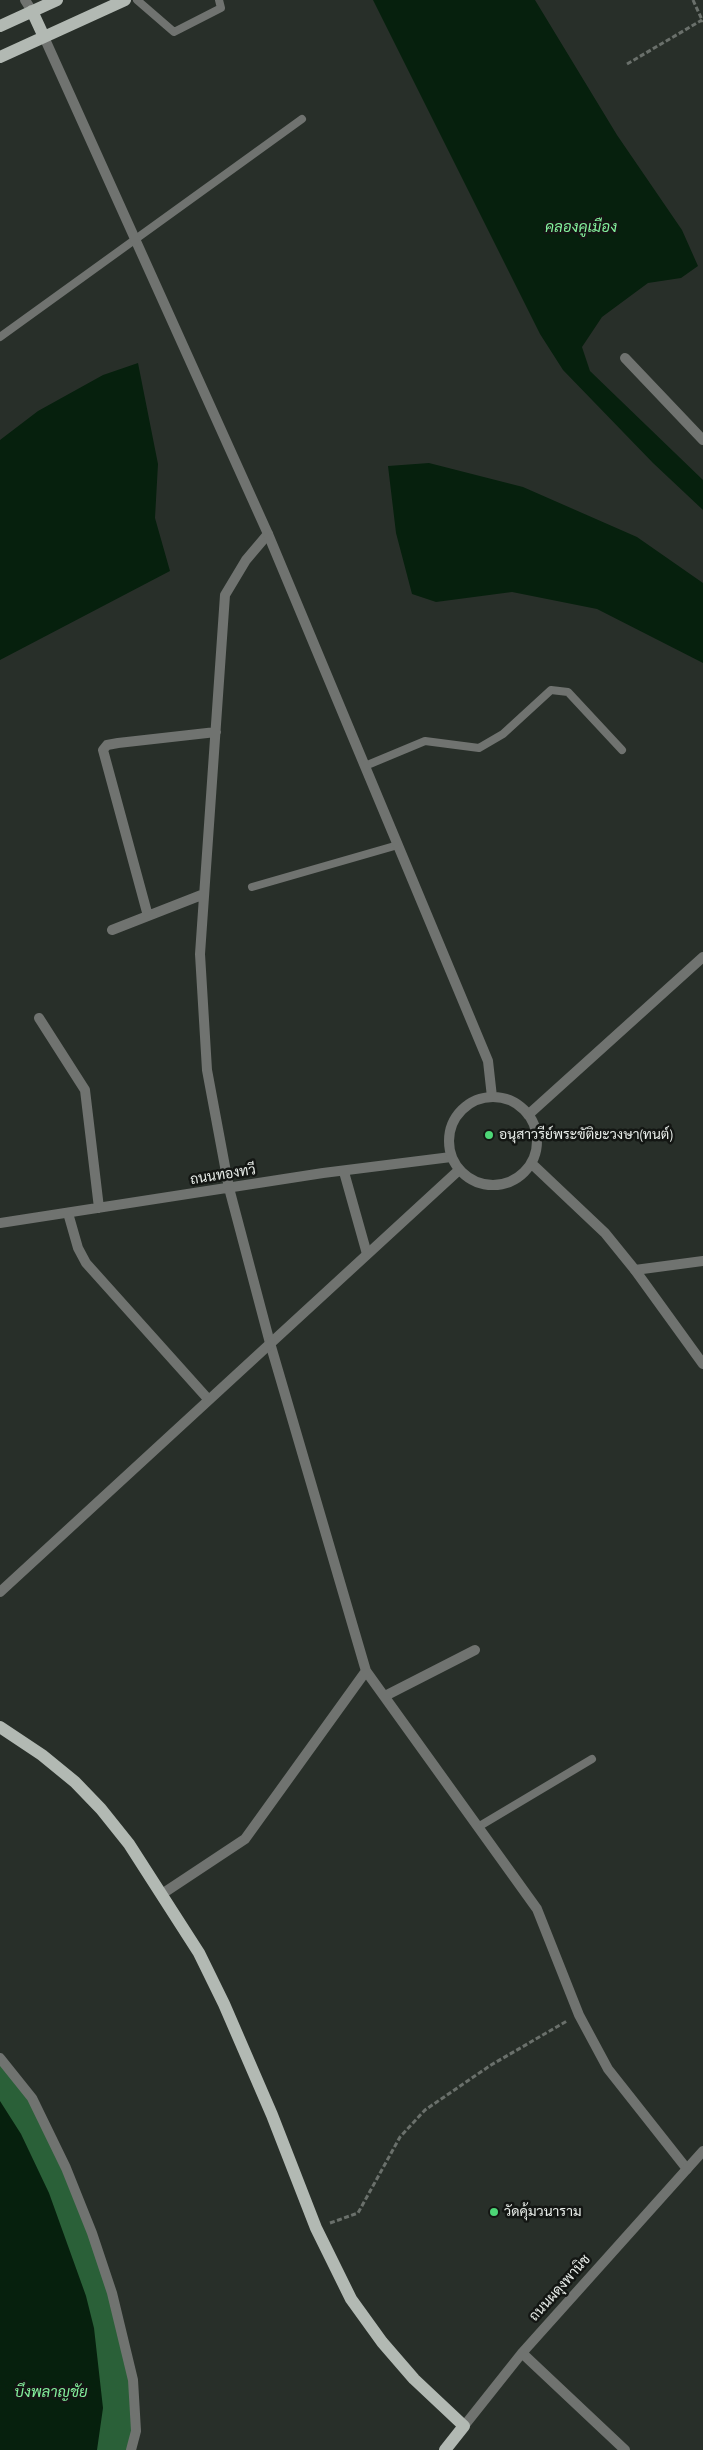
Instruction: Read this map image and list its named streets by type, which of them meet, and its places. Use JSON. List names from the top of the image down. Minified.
{"streets":{"main road":["ถนนผดุงพานิช"],"street":["ถนนทองทวี"]},"water":["คลองคูเมือง","บึงพลาญชัย"],"places":["อนุสาวรีย์พระขัติยะวงษา(ทนต์)","วัดคุ้มวนาราม"]}
